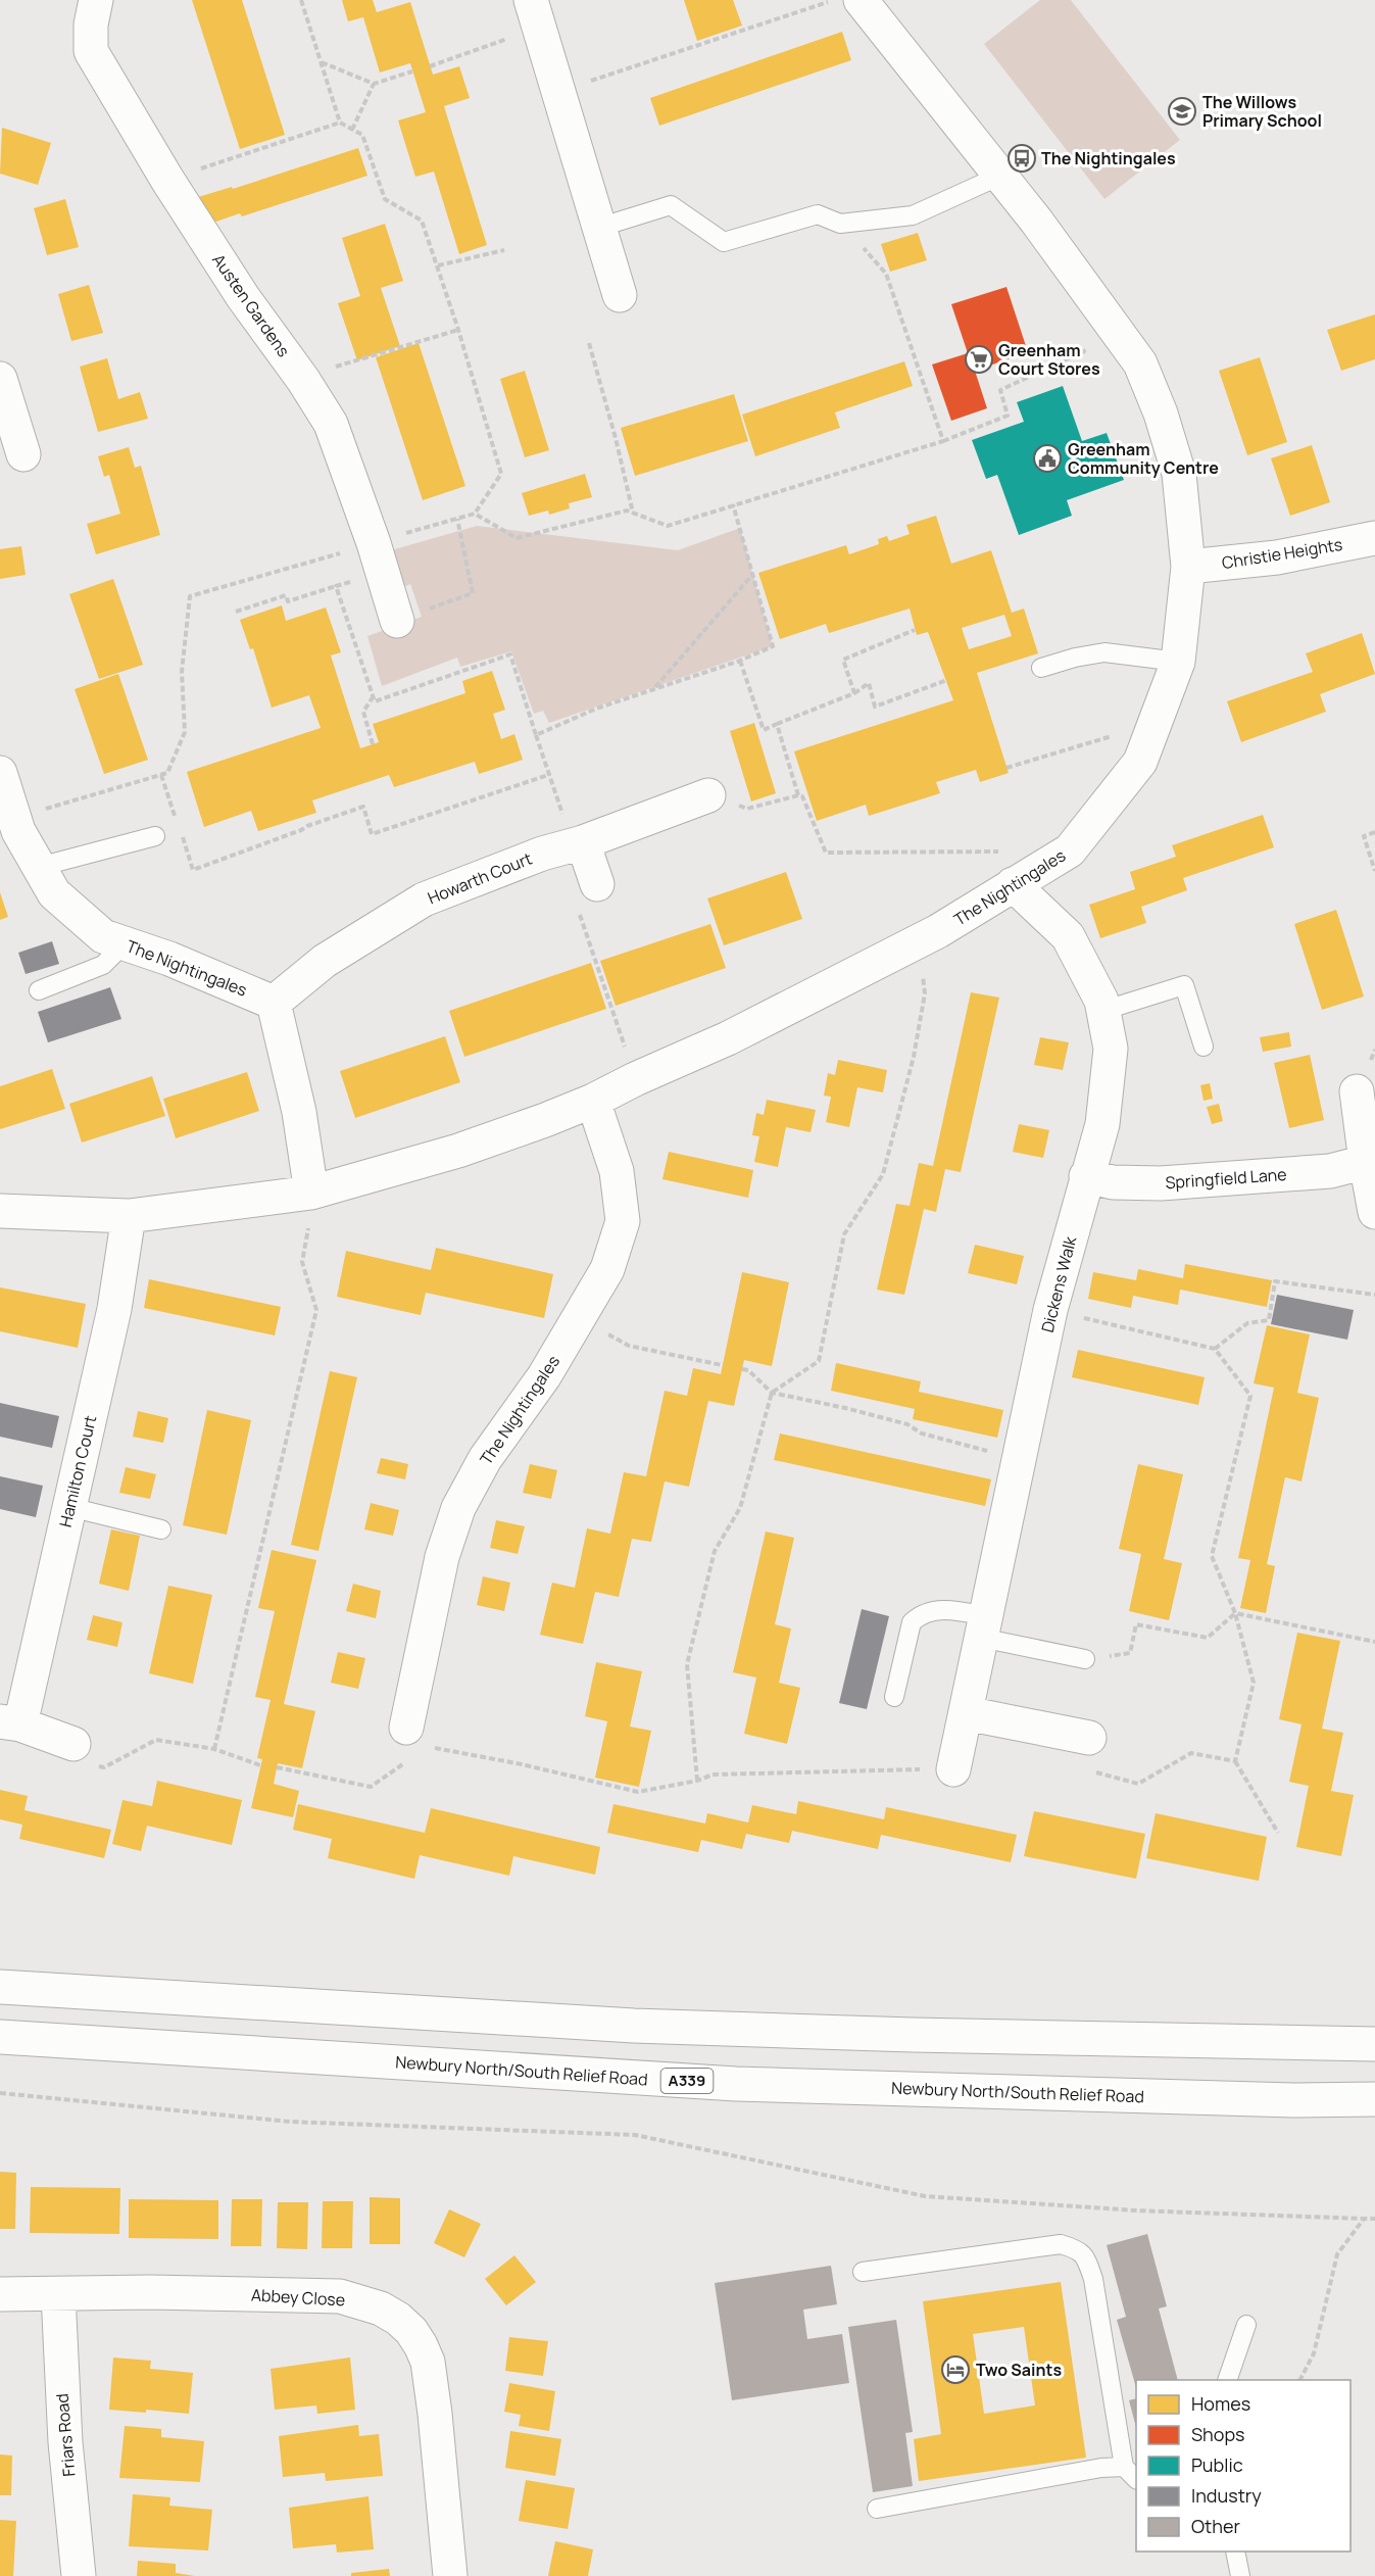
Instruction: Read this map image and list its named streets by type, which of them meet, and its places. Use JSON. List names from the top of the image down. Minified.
{"streets":{"main road":["Austen Gardens","Christie Heights","Howarth Court","The Nightingales","Springfield Lane","Dickens Walk","Hamilton Court","Newbury North/South Relief Road","A339","Abbey Close","Friars Road"]},"crossings":[["Christie Heights","The Nightingales"],["Howarth Court","The Nightingales"],["The Nightingales","Dickens Walk"],["The Nightingales","Hamilton Court"],["Springfield Lane","Dickens Walk"],["Abbey Close","Friars Road"]],"places":{"school or university":["The Willows Primary School"],"bus stop":["The Nightingales"],"supermarket":["Greenham Court Stores"],"public building":["Greenham Community Centre"],"hotel":["Two Saints"]},"legend":["Homes","Shops","Public","Industry","Other"]}
